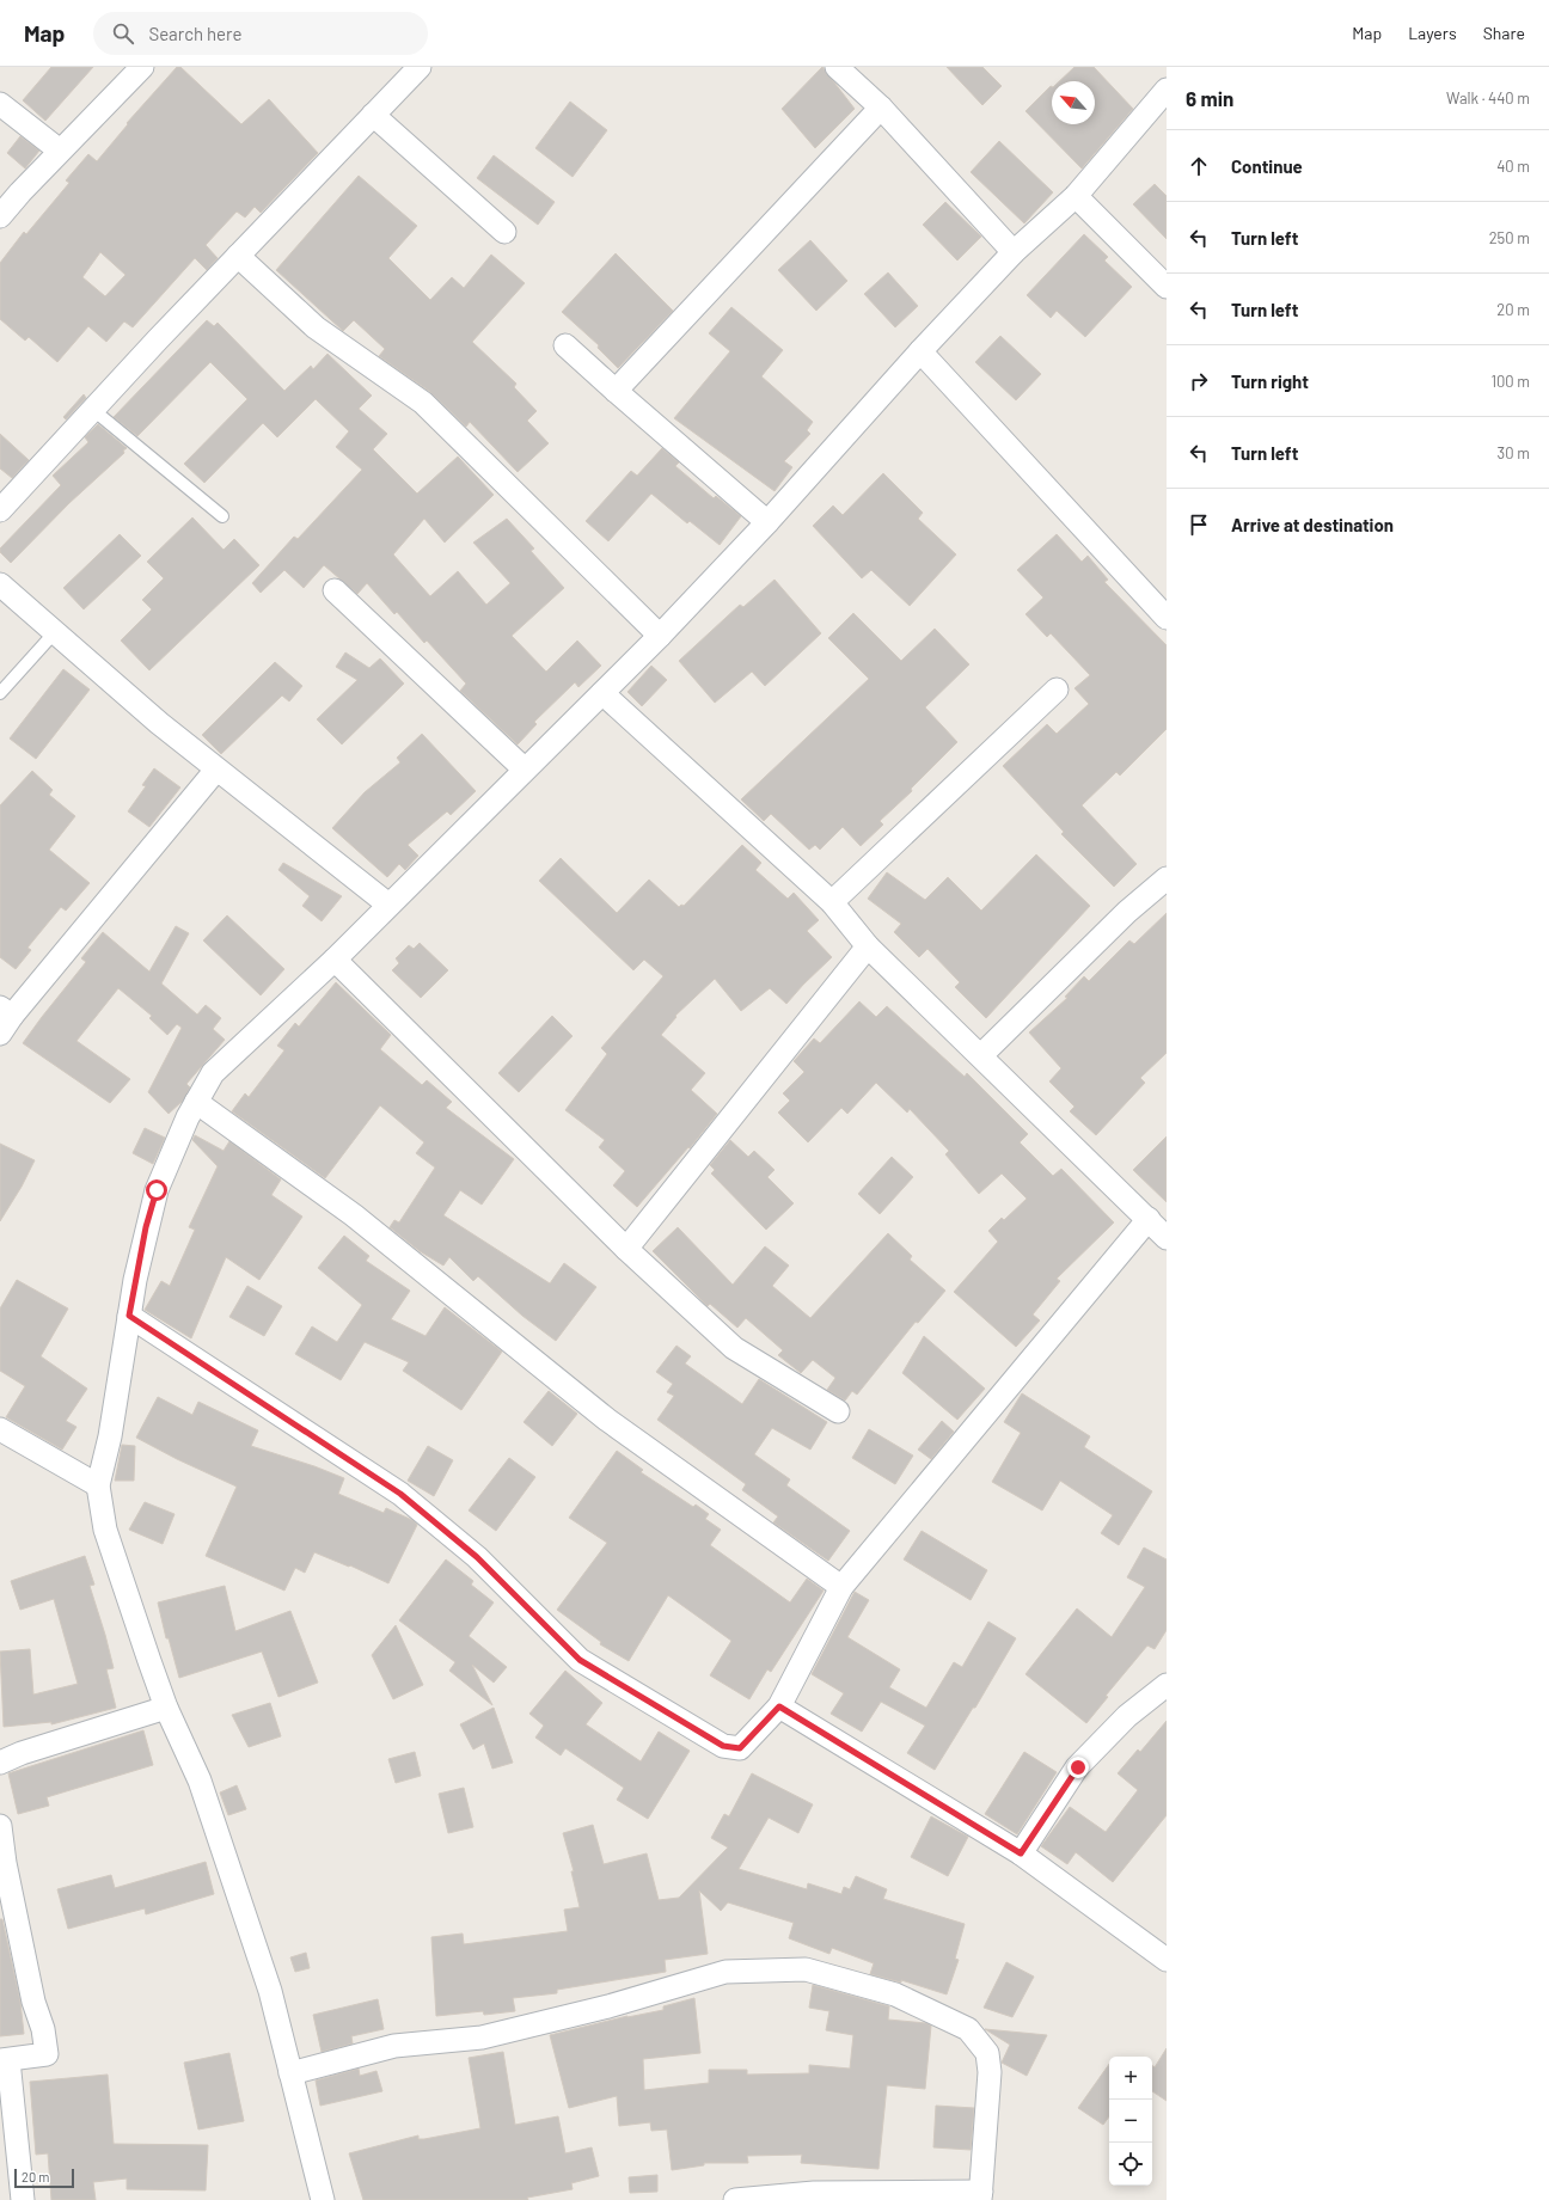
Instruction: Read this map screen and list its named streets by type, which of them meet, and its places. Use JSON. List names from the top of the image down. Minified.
{"scale_bar":"20 m","north":"top left","page":{"header":"Map","search":"Search here","nav":["Map","Layers","Share"],"heading":["6 min","Walk · 440 m"],"list":[["Continue","40 m"],["Turn left","250 m"],["Turn left","20 m"],["Turn right","100 m"],["Turn left","30 m"],"Arrive at destination"],"map_buttons":["+","−"],"scale":"20 m"}}
